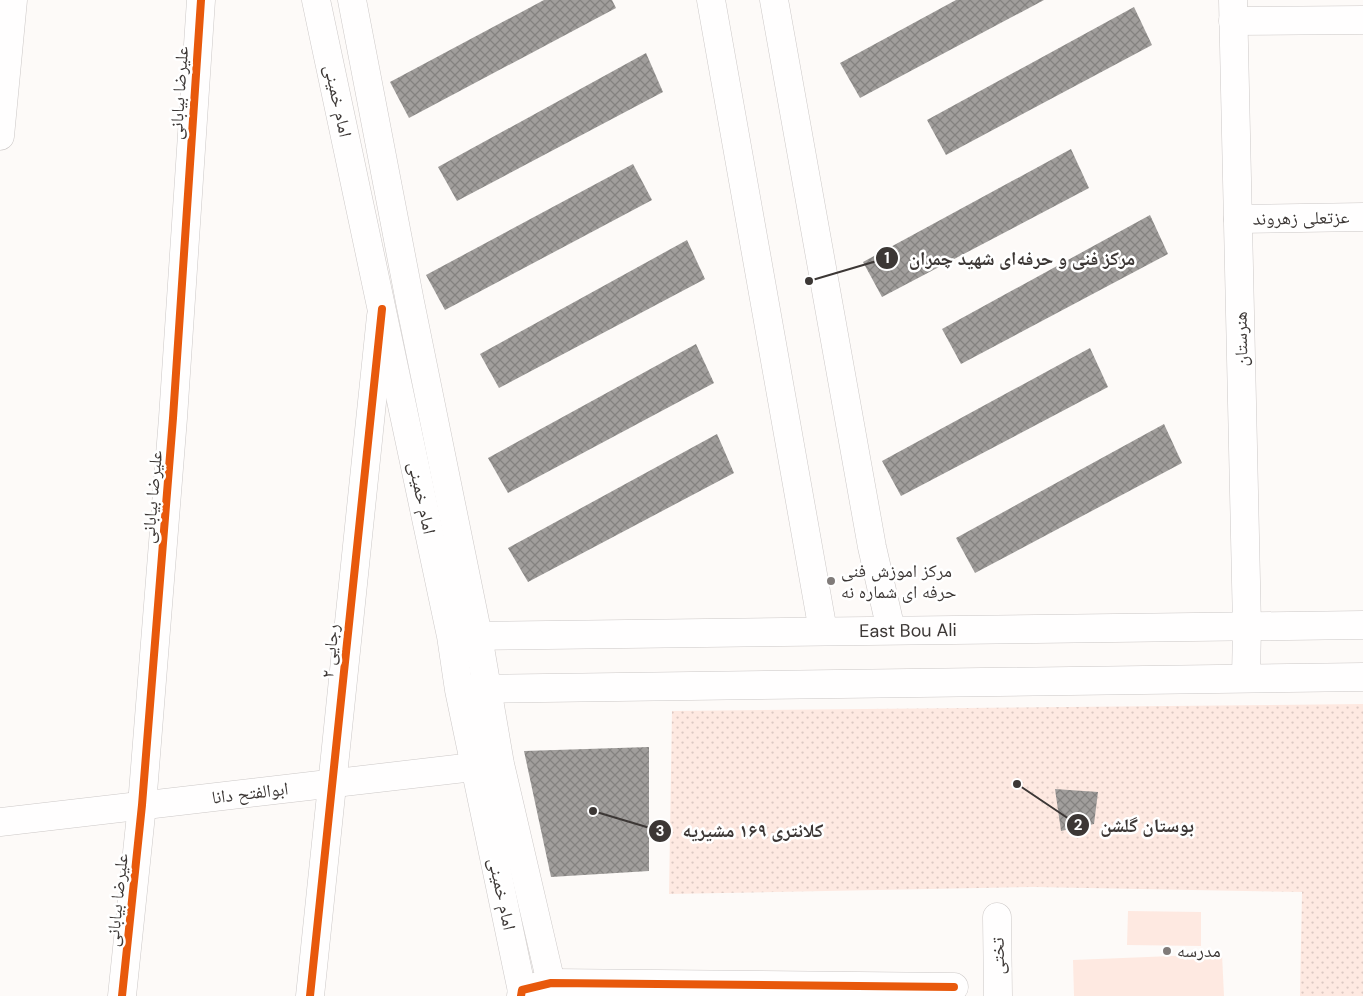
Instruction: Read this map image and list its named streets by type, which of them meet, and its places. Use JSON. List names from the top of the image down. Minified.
{"streets":{"main road":["علیرضا بیابانی","امام خمینی","عزتعلی زهروند","هنرستان","East Bou Ali","رجایی ۲","ابوالفتح دانا","تختی"]},"crossings":[["علیرضا بیابانی","ابوالفتح دانا"],["امام خمینی","East Bou Ali"],["امام خمینی","رجایی ۲"],["امام خمینی","ابوالفتح دانا"],["عزتعلی زهروند","هنرستان"],["هنرستان","East Bou Ali"],["رجایی ۲","ابوالفتح دانا"]],"places":["مرکز فنی و حرفه‌ای شهید چمران","مرکز اموزش فنی حرفه ای شماره نه","بوستان گلشن","کلانتری ۱۶۹ مشیریه","مدرسه"]}
